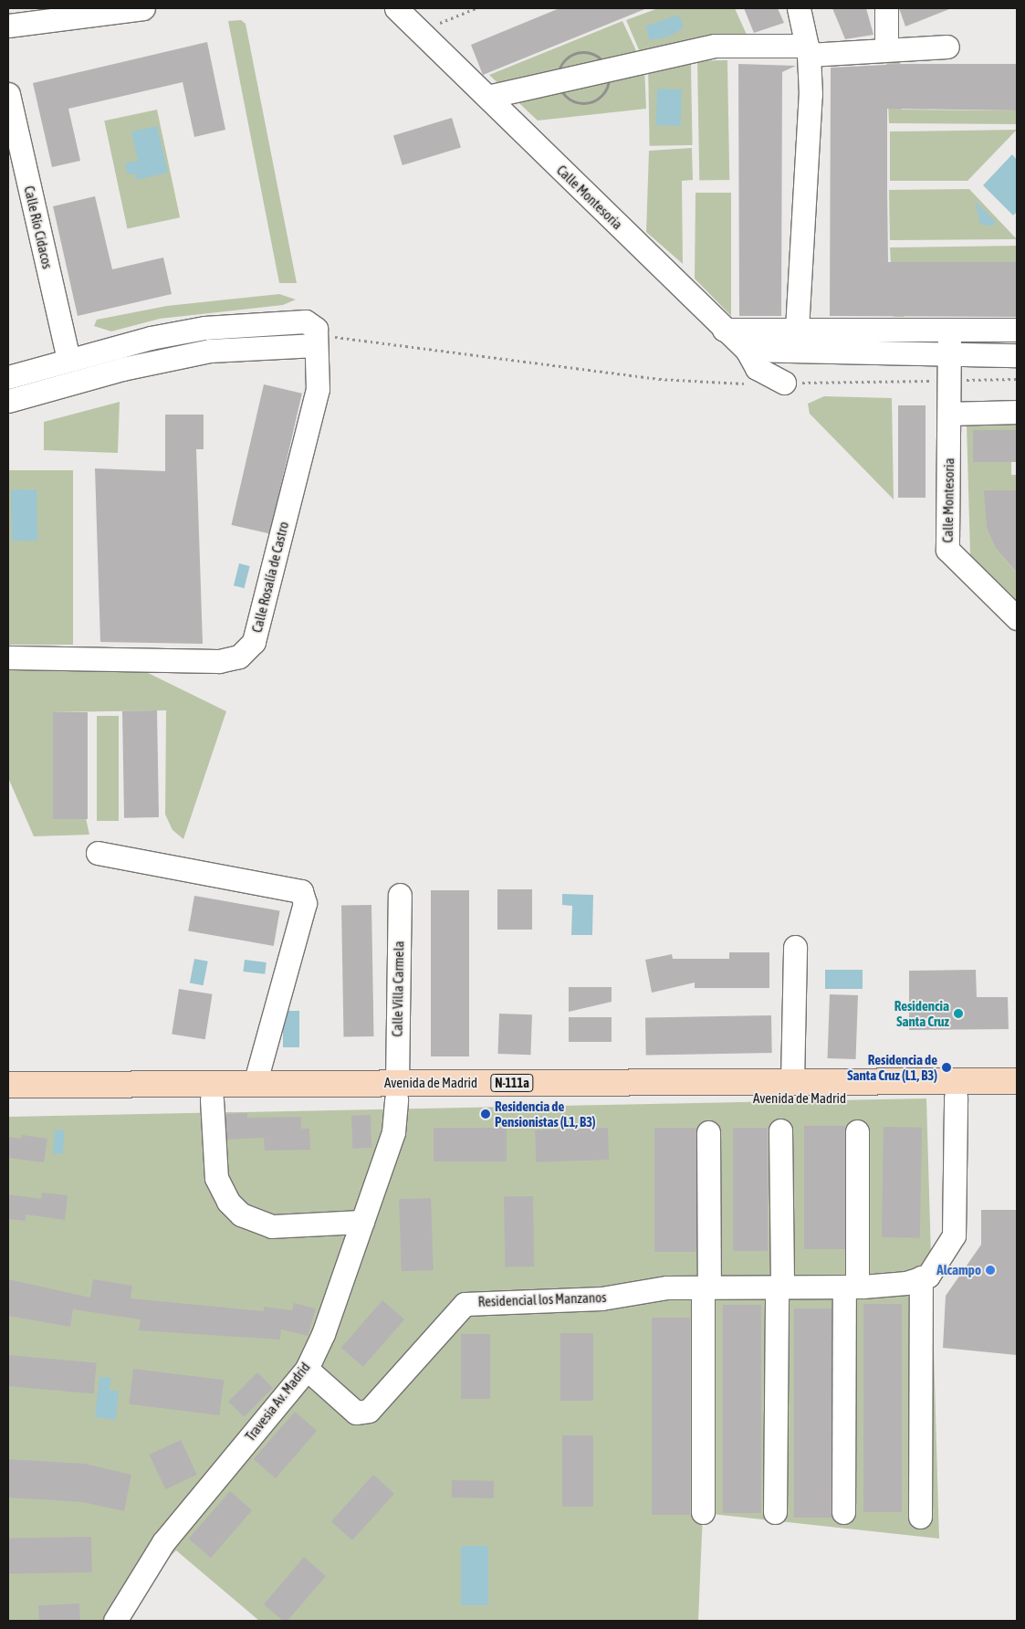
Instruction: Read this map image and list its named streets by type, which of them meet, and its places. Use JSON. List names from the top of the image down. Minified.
{"streets":{"main road":["Avenida de Madrid","N-111a"],"street":["Calle Montesoria","Calle Río Cidacos","Calle Rosalía de Castro","Calle Villa Carmela","Residencial los Manzanos","Travesia Av. Madrid"]},"crossings":[["Calle Villa Carmela","Avenida de Madrid"],["Calle Villa Carmela","Travesia Av. Madrid"],["Avenida de Madrid","Travesia Av. Madrid"],["Residencial los Manzanos","Travesia Av. Madrid"]],"places":["Residencia Santa Cruz","Residencia de Santa Cruz (L1, B3)","Residencia de Pensionistas (L1, B3)","Alcampo"]}
